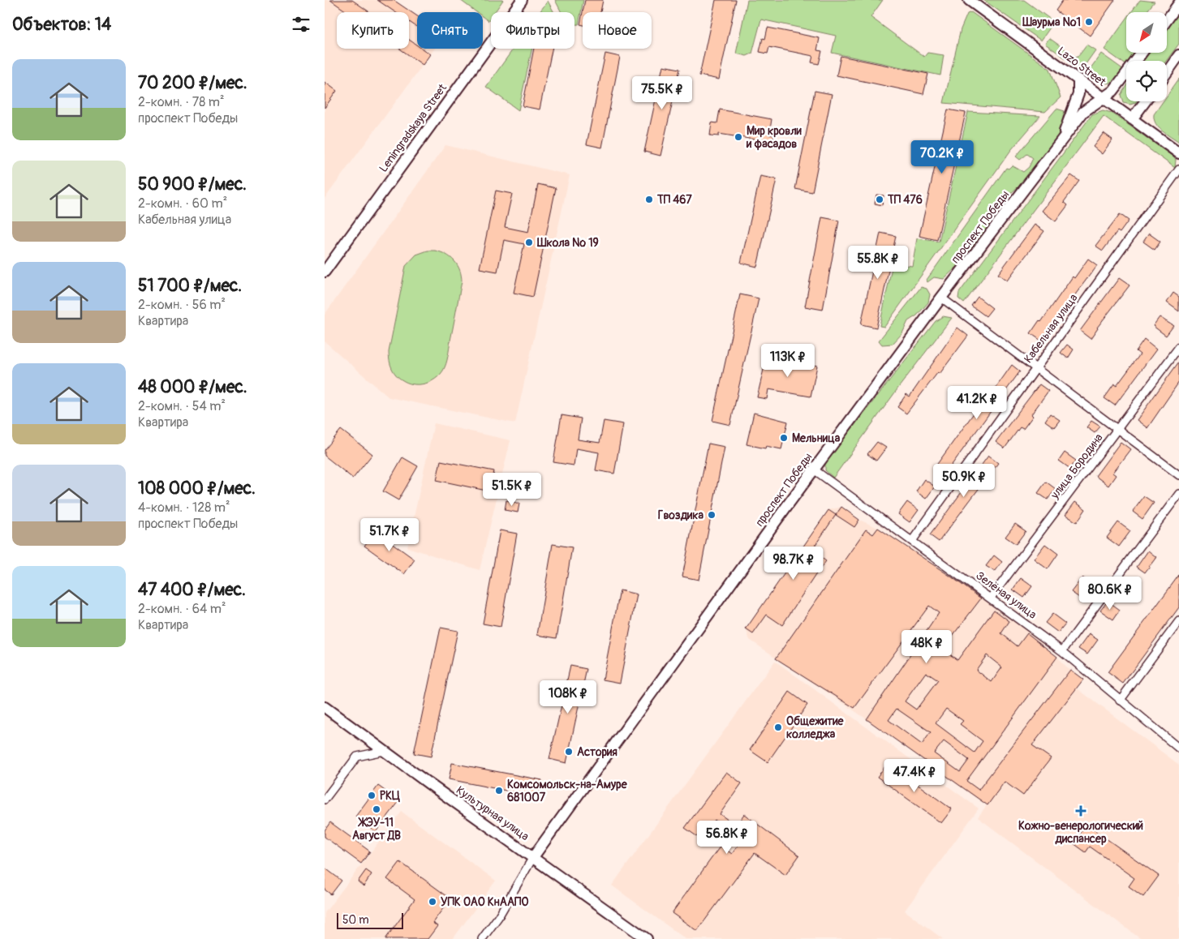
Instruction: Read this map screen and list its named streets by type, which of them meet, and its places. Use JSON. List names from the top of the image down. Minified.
{"streets":{"street":["Lazo Street","Leningradskaya Street","проспект Победы","Кабельная улица","улица Бородина","Зелёная улица","Культурная улица"]},"crossings":[["Lazo Street","проспект Победы"],["проспект Победы","Зелёная улица"],["проспект Победы","Культурная улица"],["Кабельная улица","Зелёная улица"],["улица Бородина","Зелёная улица"]],"places":{"other":["Шаурма №1","Мир кровли и фасадов","ТП 467","ТП 476","Школа № 19","Мельница","Гвоздика","Общежитие колледжа","Астория","Комсомольск-на-Амуре 681007","РКЦ","ЖЭУ-11 Август ДВ","УПК ОАО КнААПО"],"health":["Кожно-венерологический диспансер"]},"scale_bar":"50 m","north":"bottom left","page":{"heading":"Объектов: 14","chip":["Купить","Снять","Фильтры","Новое"],"list":[{"name":"70 200 ₽/мес.","note":"2-комн. · 78 m² · проспект Победы"},{"name":"50 900 ₽/мес.","note":"2-комн. · 60 m² · Кабельная улица"},{"name":"51 700 ₽/мес.","note":"2-комн. · 56 m² · Квартира"},{"name":"48 000 ₽/мес.","note":"2-комн. · 54 m² · Квартира"},{"name":"108 000 ₽/мес.","note":"4-комн. · 128 m² · проспект Победы"},{"name":"47 400 ₽/мес.","note":"2-комн. · 64 m² · Квартира"}],"price":["75.5K ₽","70.2K ₽","55.8K ₽","113K ₽","41.2K ₽","50.9K ₽","51.5K ₽","51.7K ₽","98.7K ₽","80.6K ₽","48K ₽","108K ₽","47.4K ₽","56.8K ₽"],"scale":"50 m"}}
